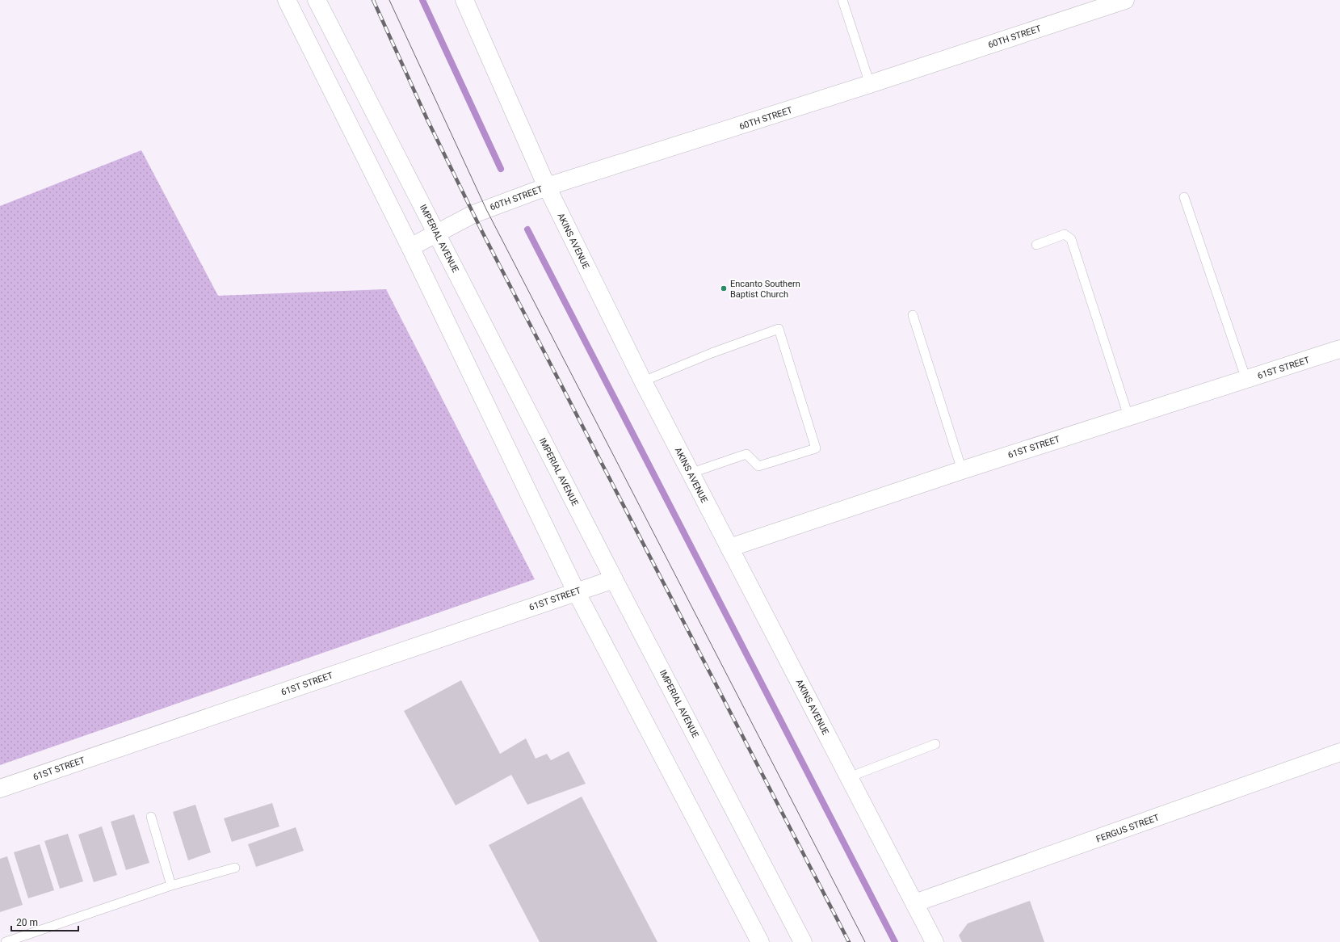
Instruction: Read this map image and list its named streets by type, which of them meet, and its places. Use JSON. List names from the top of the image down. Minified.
{"streets":{"main road":["60TH STREET","IMPERIAL AVENUE","AKINS AVENUE","61ST STREET","FERGUS STREET"]},"crossings":[["60TH STREET","IMPERIAL AVENUE"],["60TH STREET","AKINS AVENUE"],["IMPERIAL AVENUE","61ST STREET"],["AKINS AVENUE","61ST STREET"],["AKINS AVENUE","FERGUS STREET"]],"places":["Encanto Southern Baptist Church"],"scale_bar":"20 m"}
